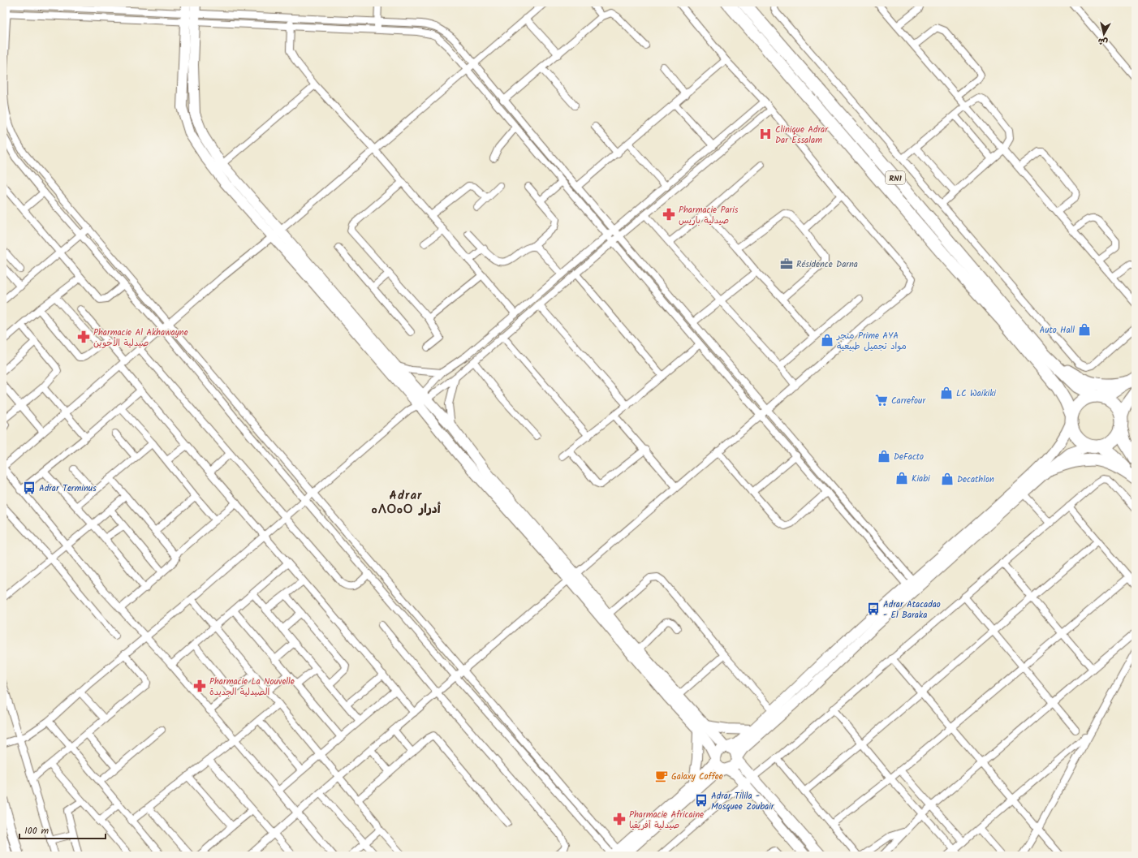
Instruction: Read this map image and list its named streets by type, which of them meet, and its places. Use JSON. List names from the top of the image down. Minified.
{"streets":{"highway":["RN1"]},"districts":["Adrar ⴰⴷⵔⴰⵔ أدرار"],"places":{"hospital":["Clinique Adrar Dar Essalam"],"pharmacy":["Pharmacie Paris صيدلية باريس","Pharmacie Al Akhawayne صيدلية الأخوين","Pharmacie La Nouvelle الصيدلية الجديدة","Pharmacie Africaine صيدلية أفريقيا"],"office":["Résidence Darna"],"shop":["Auto Hall","متجر Prime AYA مواد تجميل طبيعية","LC Waikiki","DeFacto","Kiabi","Decathlon"],"supermarket":["Carrefour"],"bus stop":["Adrar Terminus","Adrar Atacadao - El Baraka","Adrar Tilila - Mosquee Zoubair"],"cafe":["Galaxy Coffee"]},"scale_bar":"100 m","north":"bottom"}
